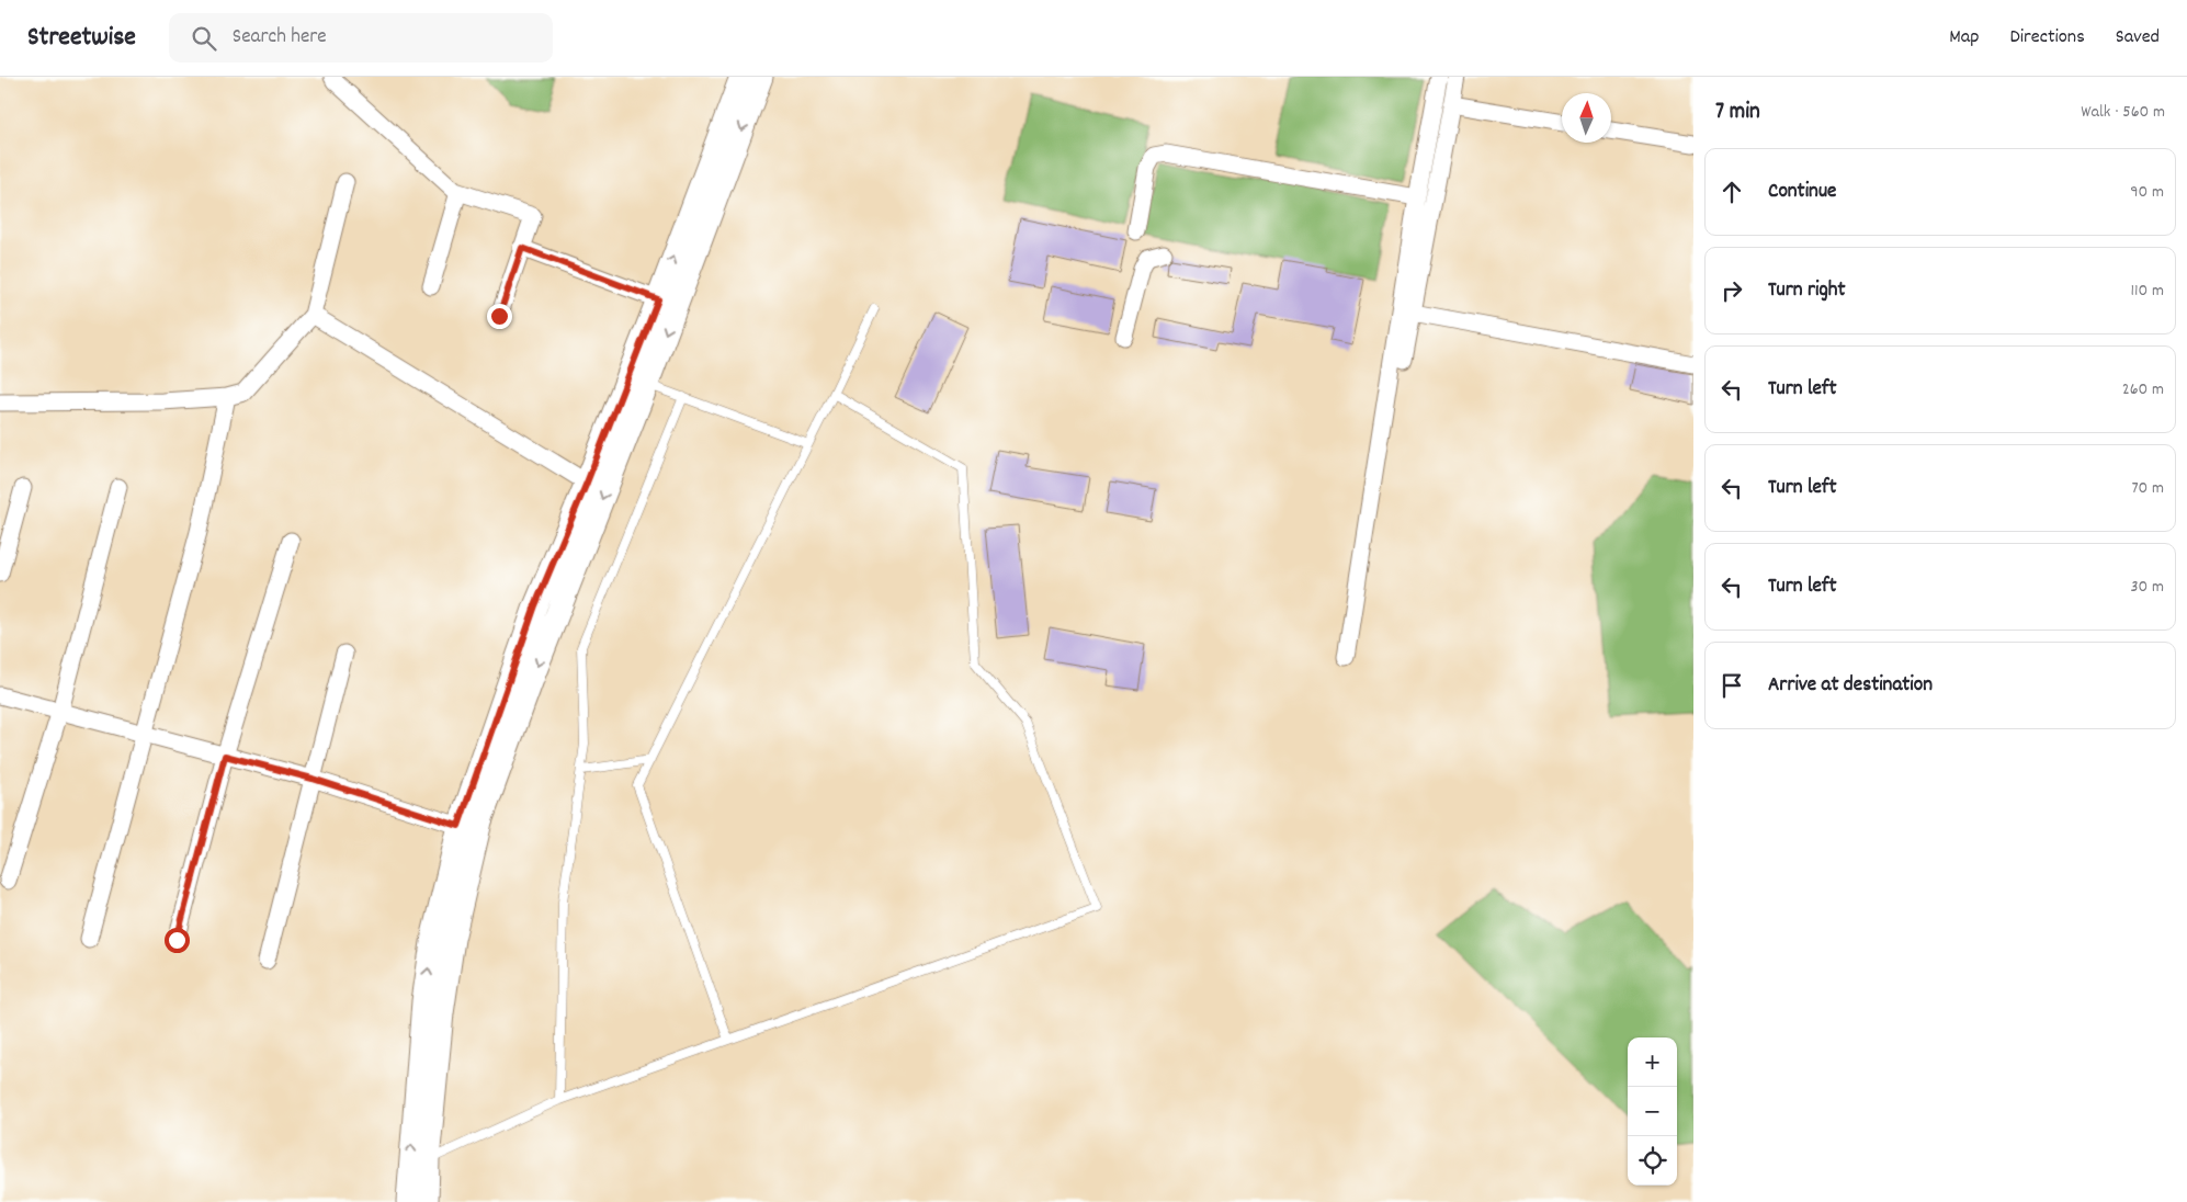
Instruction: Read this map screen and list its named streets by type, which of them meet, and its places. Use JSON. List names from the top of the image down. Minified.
{"north":"top","page":{"header":"Streetwise","search":"Search here","nav":["Map","Directions","Saved"],"heading":["7 min","Walk · 560 m"],"list":[["Continue","90 m"],["Turn right","110 m"],["Turn left","260 m"],["Turn left","70 m"],["Turn left","30 m"],"Arrive at destination"],"map_buttons":["+","−"]}}
